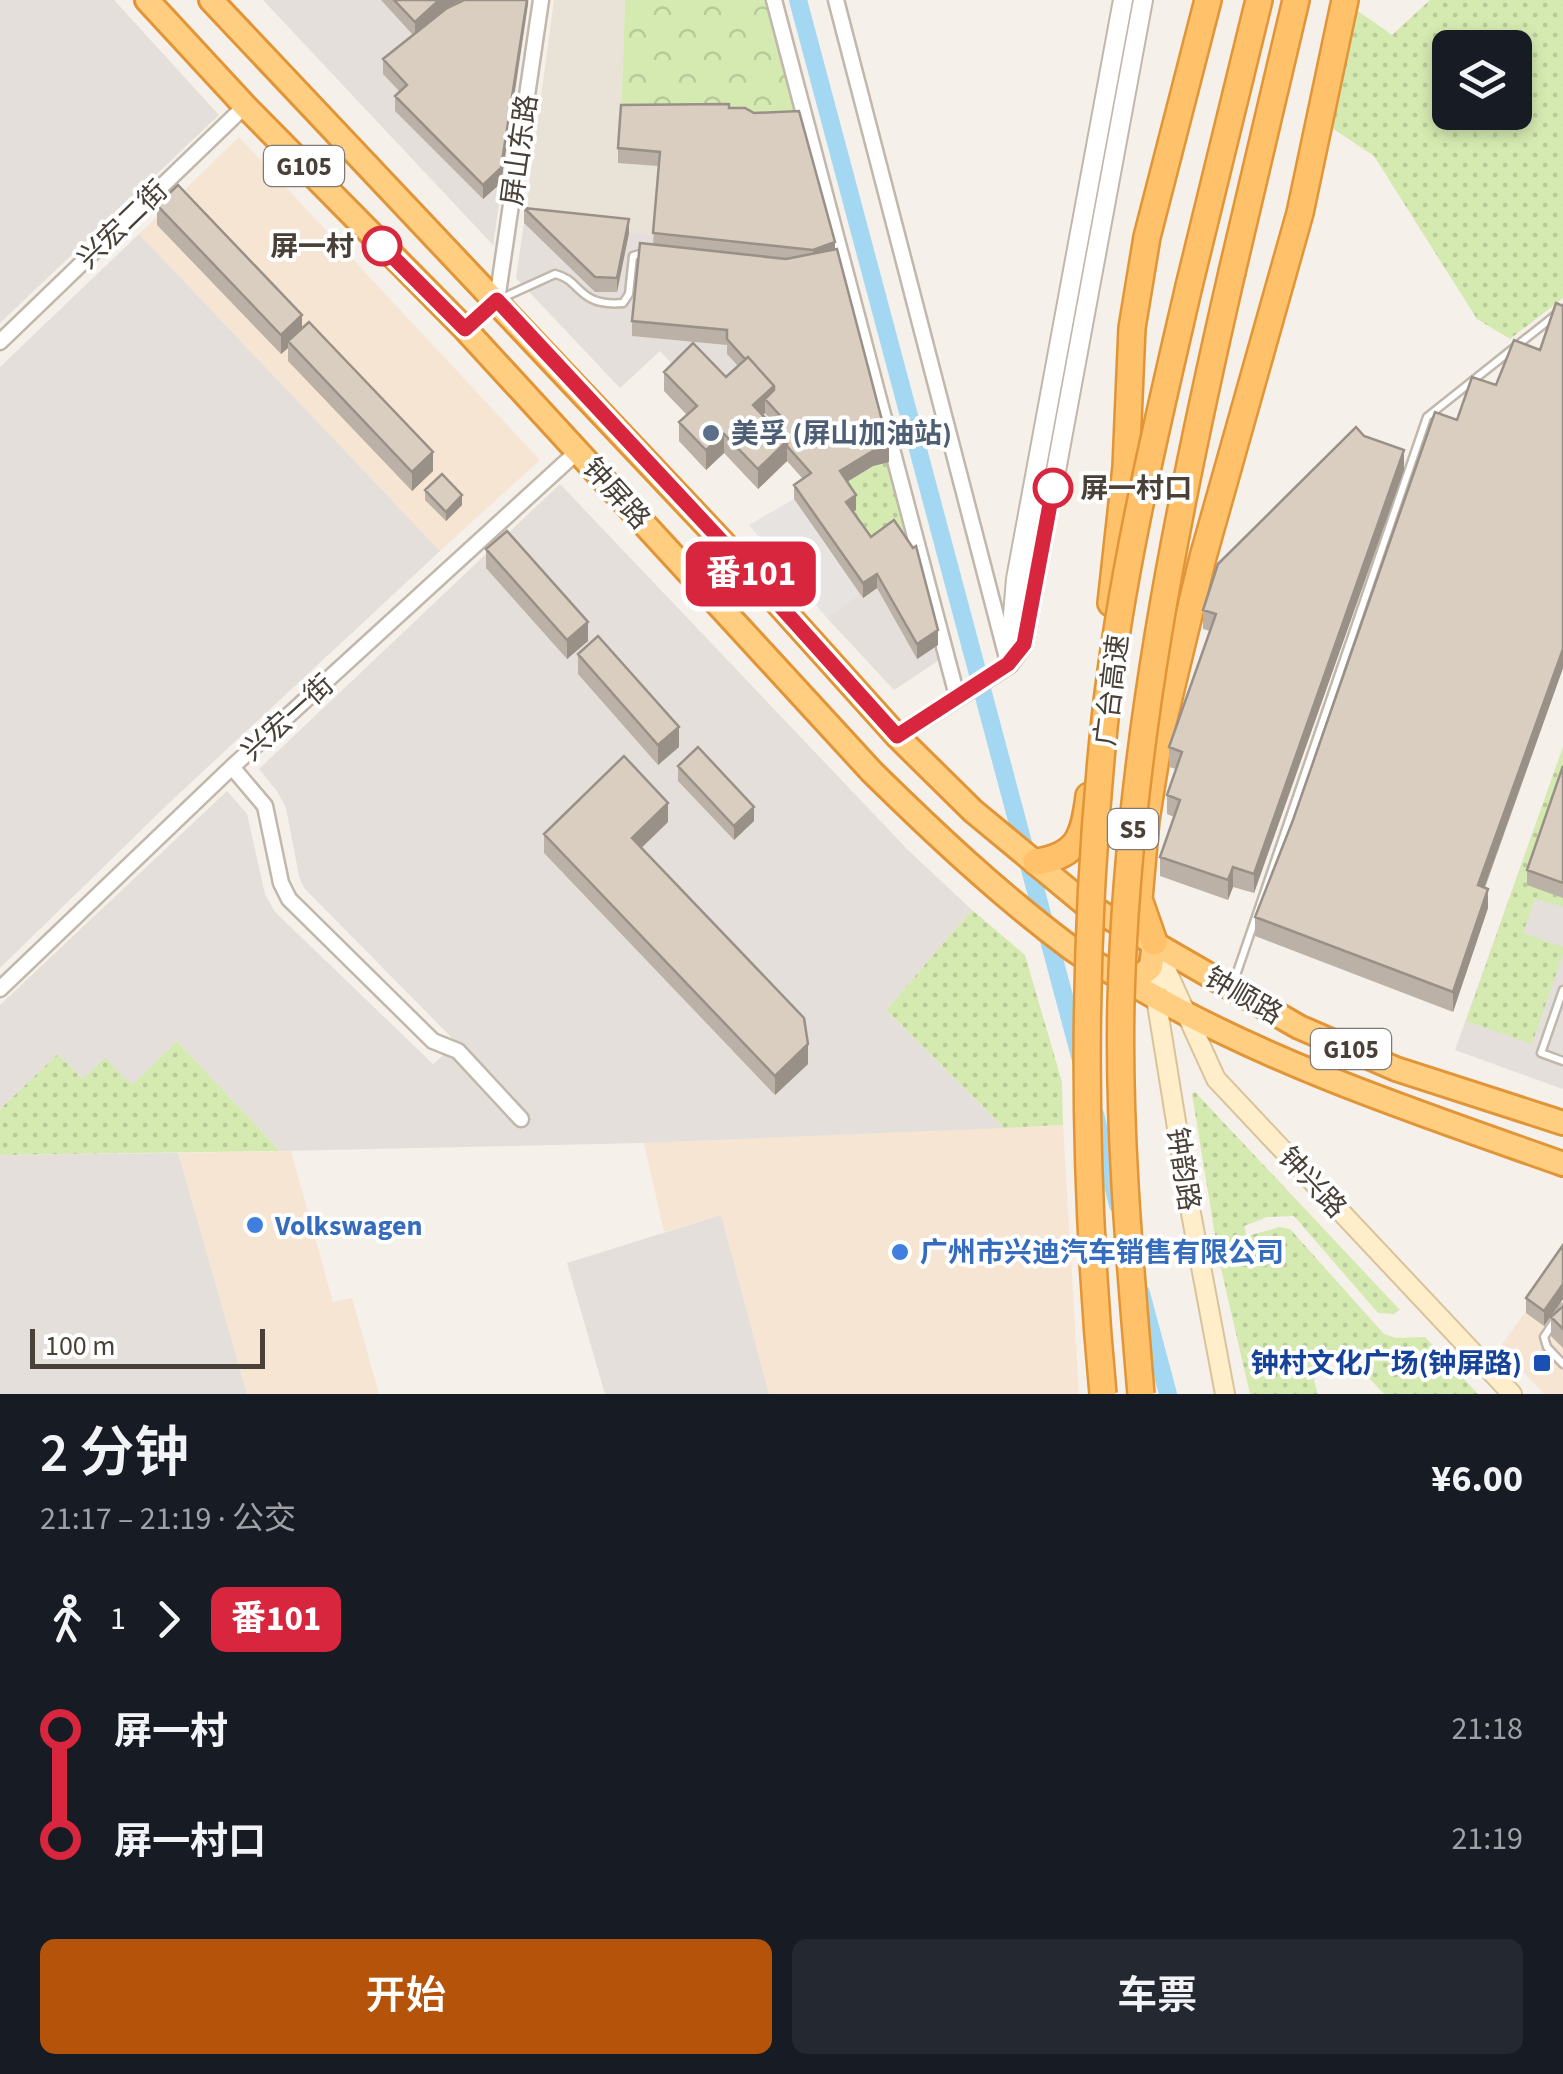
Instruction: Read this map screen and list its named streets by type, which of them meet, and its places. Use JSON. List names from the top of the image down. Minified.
{"streets":{"highway":["G105","钟屏路","广台高速","S5","钟顺路"],"main road":["钟韵路","钟兴路"],"street":["屏山东路","兴宏二街","兴宏一街"]},"crossings":[["屏山东路","钟屏路"],["兴宏二街","钟屏路"],["钟屏路","兴宏一街"],["钟屏路","钟顺路"],["钟屏路","钟韵路"],["钟屏路","钟兴路"],["钟顺路","钟韵路"],["钟顺路","钟兴路"],["钟韵路","钟兴路"]],"places":{"other":["屏一村","美孚 (屏山加油站)","屏一村口","Volkswagen","广州市兴迪汽车销售有限公司"],"transit":["钟村文化广场(钟屏路)"]},"lines":["bus line 番101"],"scale_bar":"100 m","page":{"on_map":"番101","scale":"100 m","heading":["2 分钟","21:17 – 21:19 · 公交","¥6.00"],"legs":["1","番101"],"list":[{"name":"屏一村","value":"21:18"},{"name":"屏一村口","value":"21:19"}],"buttons":["开始","车票"]}}
